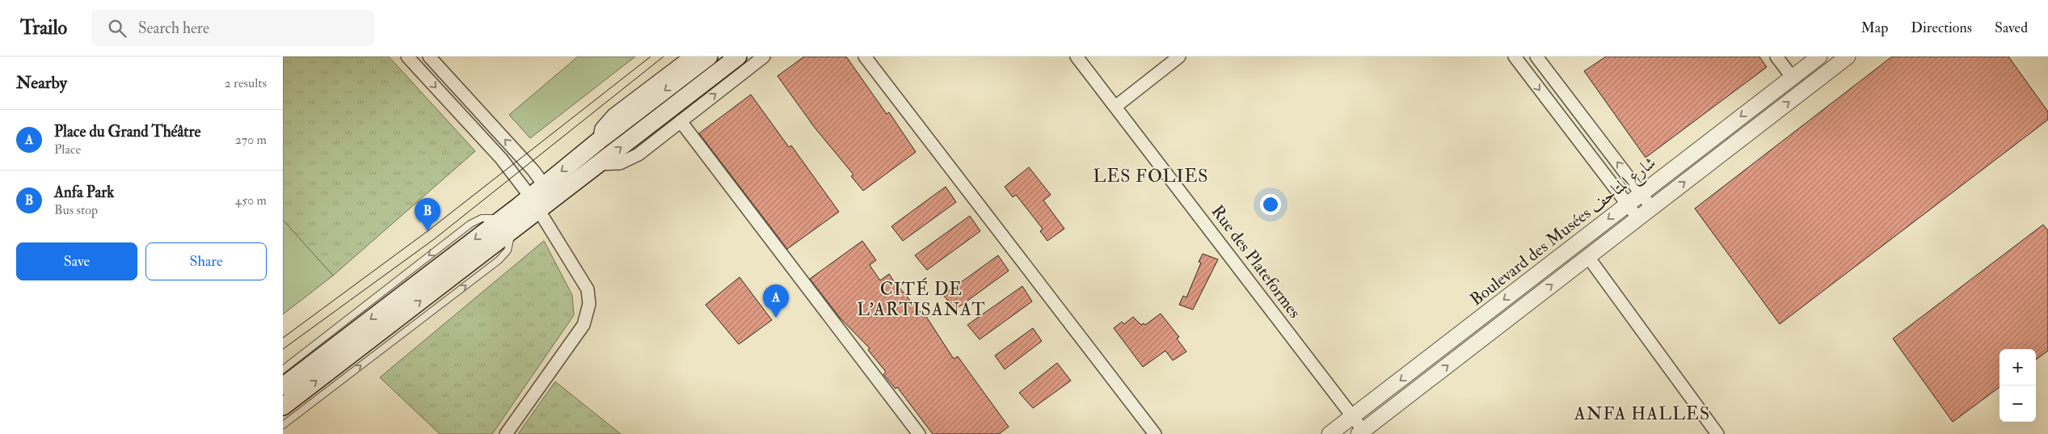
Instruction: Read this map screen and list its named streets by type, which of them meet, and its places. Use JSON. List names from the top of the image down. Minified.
{"streets":{"street":["Boulevard des Musées شارع المتاحف","Rue des Plateformes"]},"crossings":[["Boulevard des Musées شارع المتاحف","Rue des Plateformes"]],"districts":["LES FOLIES","CITÉ DE L'ARTISANAT","ANFA HALLES"],"page":{"header":"Trailo","search":"Search here","nav":["Map","Directions","Saved"],"heading":["Nearby","2 results"],"list":[{"mark":"A","name":"Place du Grand Théâtre","note":"Place","value":"270 m"},{"mark":"B","name":"Anfa Park","note":"Bus stop","value":"450 m"}],"pins":["B","A"],"buttons":["Save","Share"],"map_buttons":["+","−"]}}
